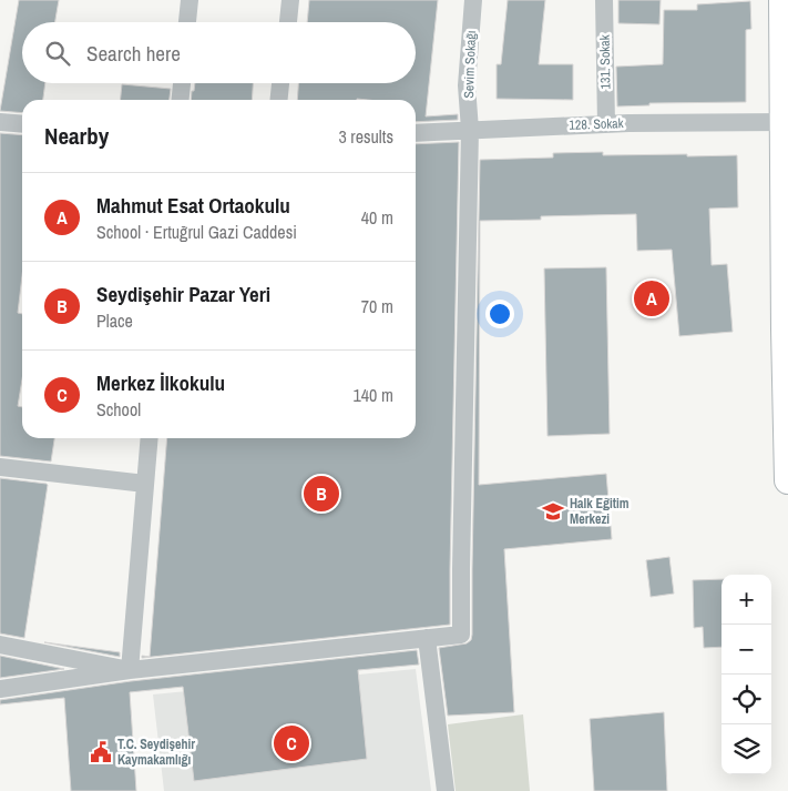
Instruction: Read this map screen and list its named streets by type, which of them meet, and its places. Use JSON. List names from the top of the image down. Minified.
{"streets":{"street":["131. Sokak","Sevim Sokağı","128. Sokak"]},"crossings":[["131. Sokak","128. Sokak"],["Sevim Sokağı","128. Sokak"]],"places":{"school or university":["Halk Eğitim Merkezi"],"public building":["T.C. Seydişehir Kaymakamlığı"]},"page":{"search":"Search here","heading":["Nearby","3 results"],"list":[{"mark":"A","name":"Mahmut Esat Ortaokulu","note":"School · Ertuğrul Gazi Caddesi","value":"40 m"},{"mark":"B","name":"Seydişehir Pazar Yeri","note":"Place","value":"70 m"},{"mark":"C","name":"Merkez İlkokulu","note":"School","value":"140 m"}],"pins":["A","B","C"],"map_buttons":["+","−"]}}
